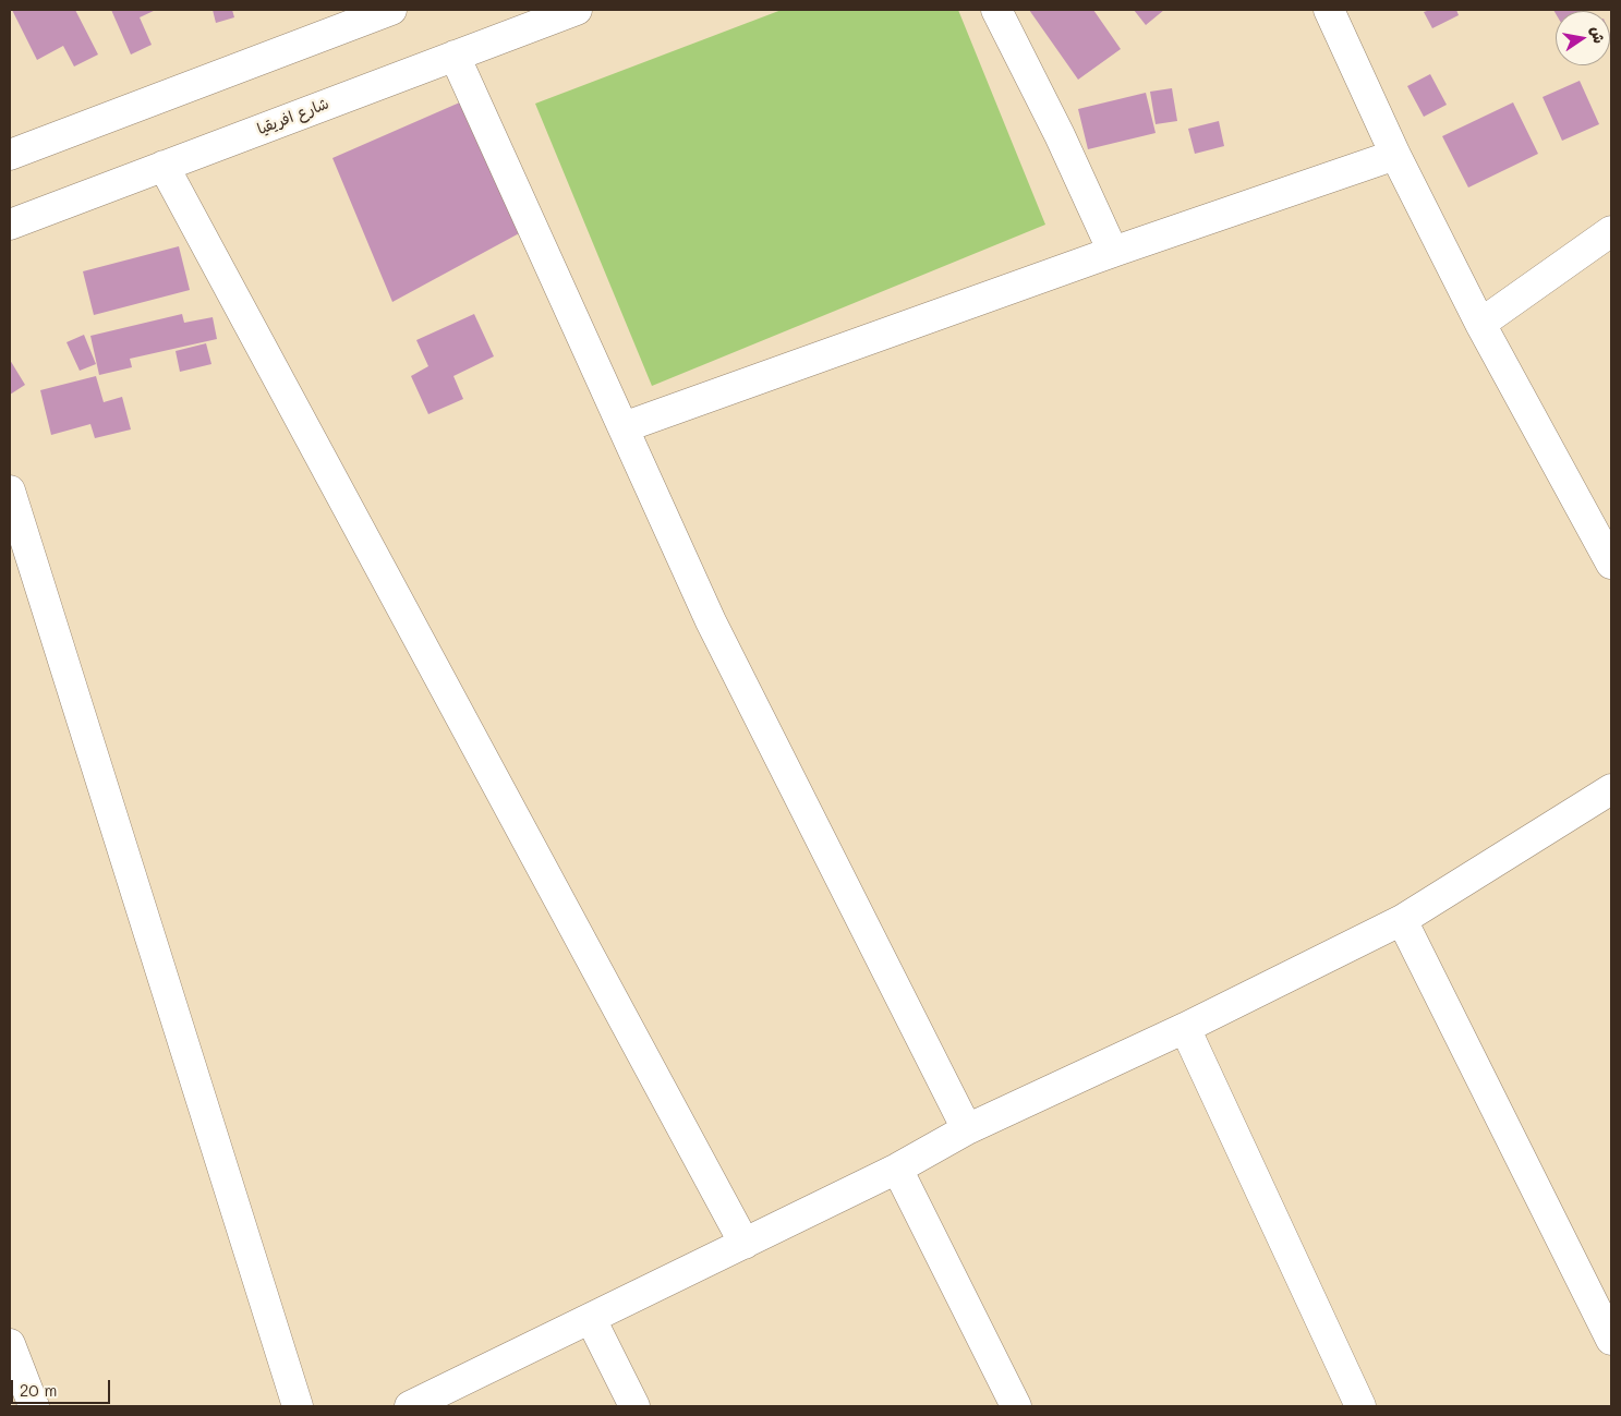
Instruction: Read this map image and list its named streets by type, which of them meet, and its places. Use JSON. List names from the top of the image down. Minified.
{"streets":{"street":["شارع افريقيا"]},"scale_bar":"20 m","north":"right"}
